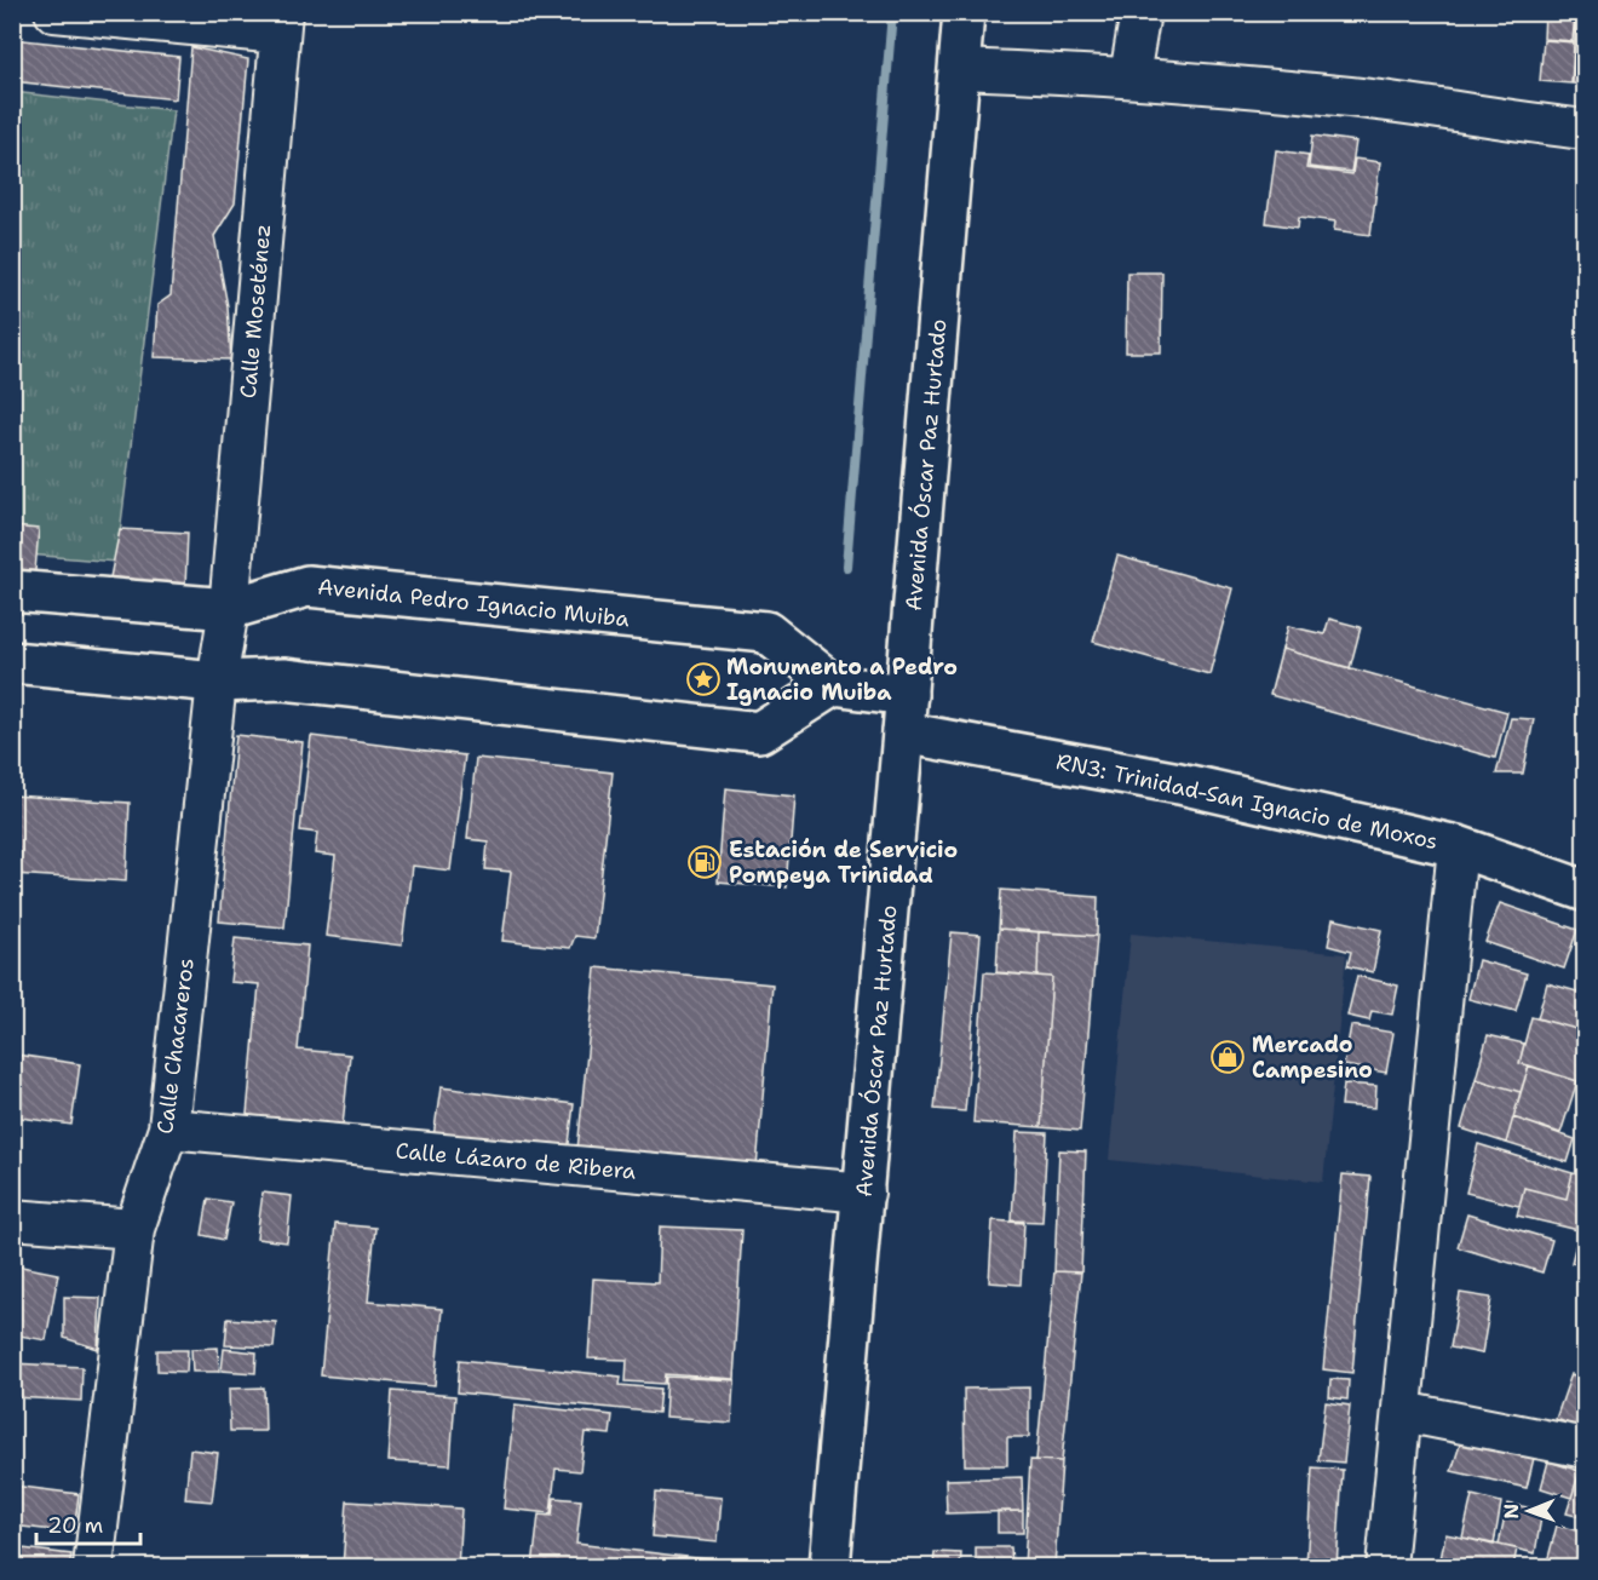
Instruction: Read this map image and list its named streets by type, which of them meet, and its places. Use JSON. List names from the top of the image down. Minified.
{"streets":{"main road":["Avenida Óscar Paz Hurtado","Avenida Pedro Ignacio Muiba","RN3: Trinidad-San Ignacio de Moxos"],"street":["Calle Moseténez","Calle Chacareros","Calle Lázaro de Ribera"]},"crossings":[["Calle Moseténez","Avenida Pedro Ignacio Muiba"],["Calle Moseténez","Calle Chacareros"],["Avenida Óscar Paz Hurtado","RN3: Trinidad-San Ignacio de Moxos"],["Avenida Óscar Paz Hurtado","Calle Lázaro de Ribera"],["Avenida Pedro Ignacio Muiba","Calle Chacareros"],["Calle Chacareros","Calle Lázaro de Ribera"]],"places":{"place":["Monumento a Pedro Ignacio Muiba"],"fuel station":["Estación de Servicio Pompeya Trinidad"],"shop":["Mercado Campesino"]},"scale_bar":"20 m","north":"left"}
